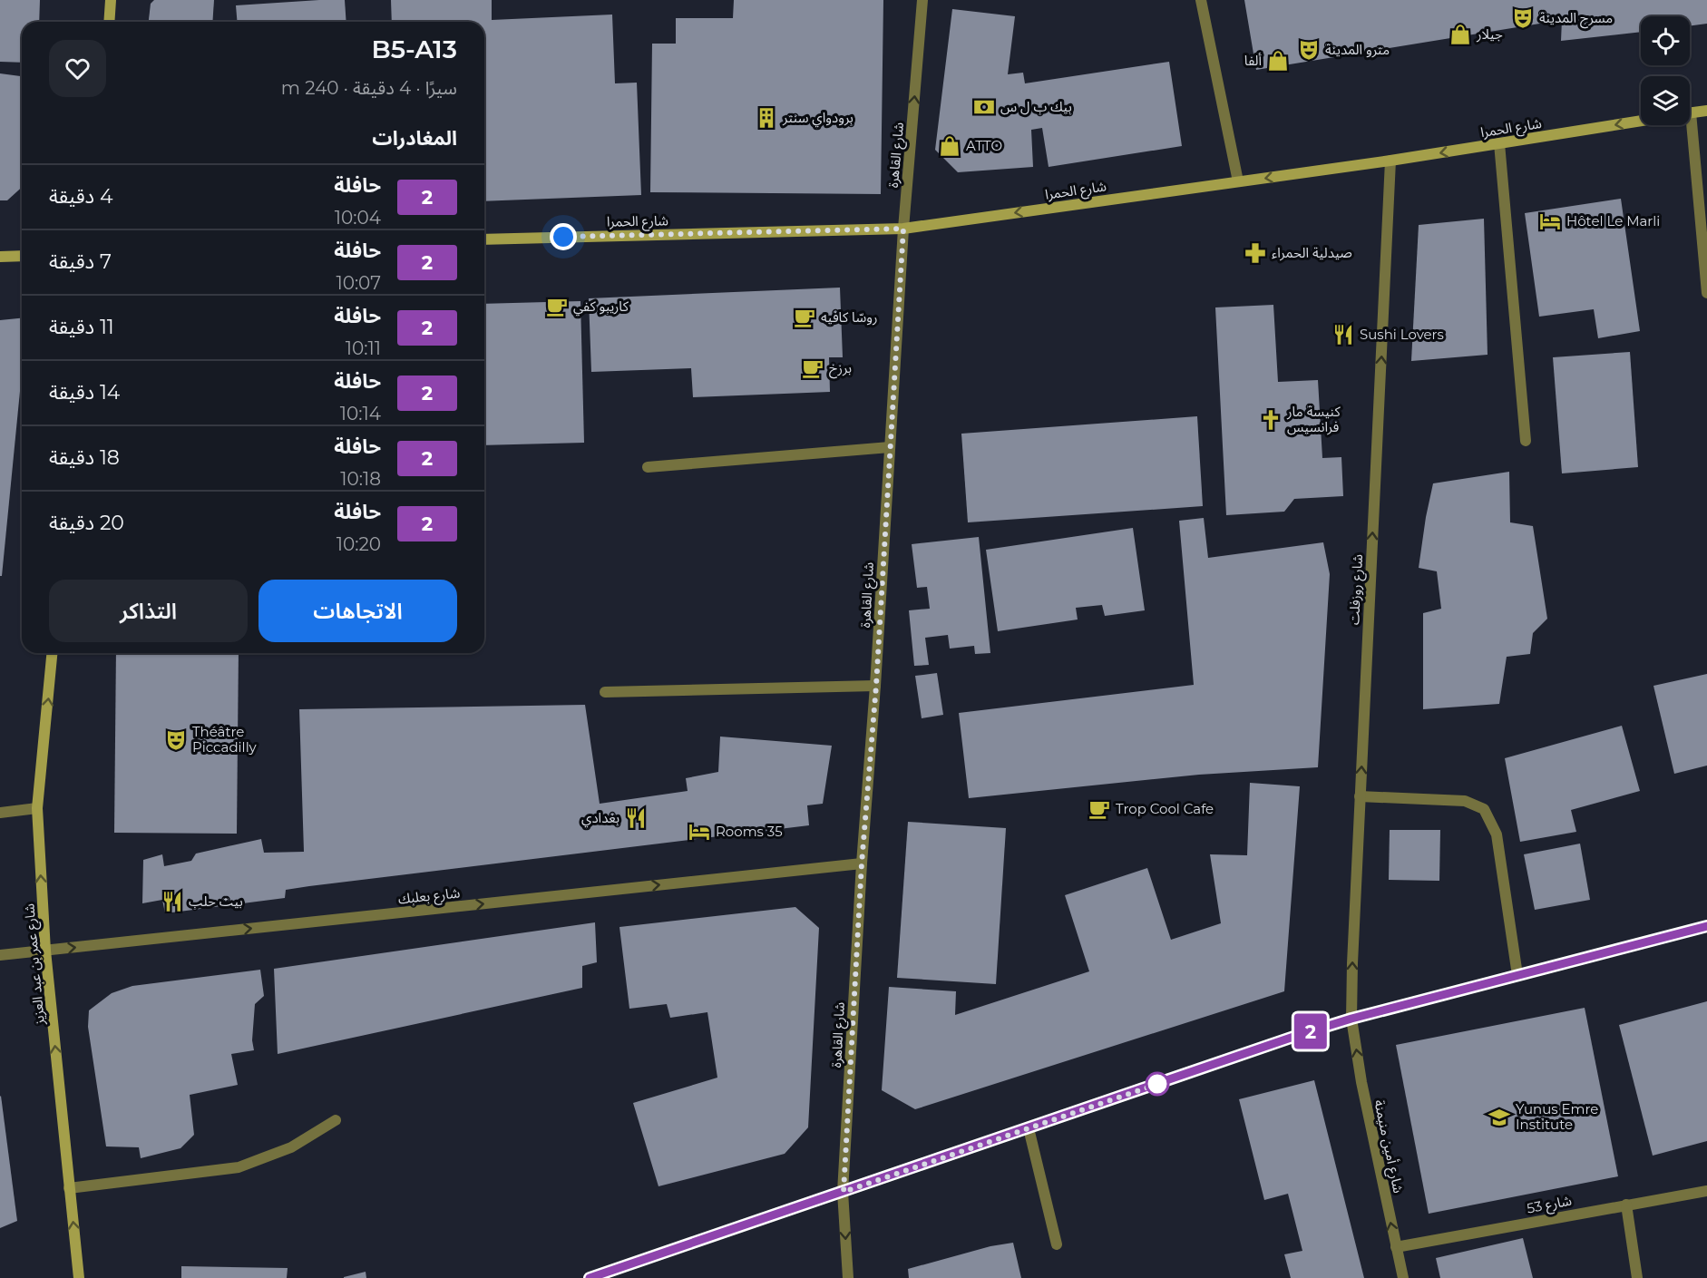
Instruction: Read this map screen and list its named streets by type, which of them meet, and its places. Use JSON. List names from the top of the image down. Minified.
{"streets":{"main road":["شارع الحمرا","شارع عمر بن عبد العزيز"],"street":["شارع القاهرة","شارع روزفلت","شارع بعلبك","شارع أمين منيمنة","شارع 53"]},"crossings":[["شارع الحمرا","شارع القاهرة"],["شارع الحمرا","شارع روزفلت"],["شارع القاهرة","شارع بعلبك"],["شارع روزفلت","شارع أمين منيمنة"],["شارع بعلبك","شارع عمر بن عبد العزيز"],["شارع أمين منيمنة","شارع 53"]],"one_way":["شارع الحمرا","شارع روزفلت","شارع بعلبك","شارع عمر بن عبد العزيز","شارع أمين منيمنة"],"places":{"theatre":["مسرح المدينة","مترو المدينة","Théâtre Piccadilly"],"shop":["جيلار","ألفا","ATTO"],"bank":["بيك ب ل س"],"building":["برودواي سنتر"],"hotel":["Hôtel Le Marli","Rooms 35"],"pharmacy":["صيدلية الحمراء"],"cafe":["كاريبو كفي","روسّا كافيه","برزخ","Trop Cool Cafe"],"restaurant":["Sushi Lovers","بغدادي","بيت حلب"],"church":["كنيسة مار فرانسيس"],"school or university":["Yunus Emre Institute"]},"lines":["bus line 2"],"page":{"on_map":"2","heading":[["B5-A13","سيرًا · 4 دقيقة · 240 m"],"المغادرات"],"list":[{"mark":"2","name":"حافلة","note":"10:04","value":"4 دقيقة"},{"mark":"2","name":"حافلة","note":"10:07","value":"7 دقيقة"},{"mark":"2","name":"حافلة","note":"10:11","value":"11 دقيقة"},{"mark":"2","name":"حافلة","note":"10:14","value":"14 دقيقة"},{"mark":"2","name":"حافلة","note":"10:18","value":"18 دقيقة"},{"mark":"2","name":"حافلة","note":"10:20","value":"20 دقيقة"}],"buttons":["الاتجاهات","التذاكر"]}}
